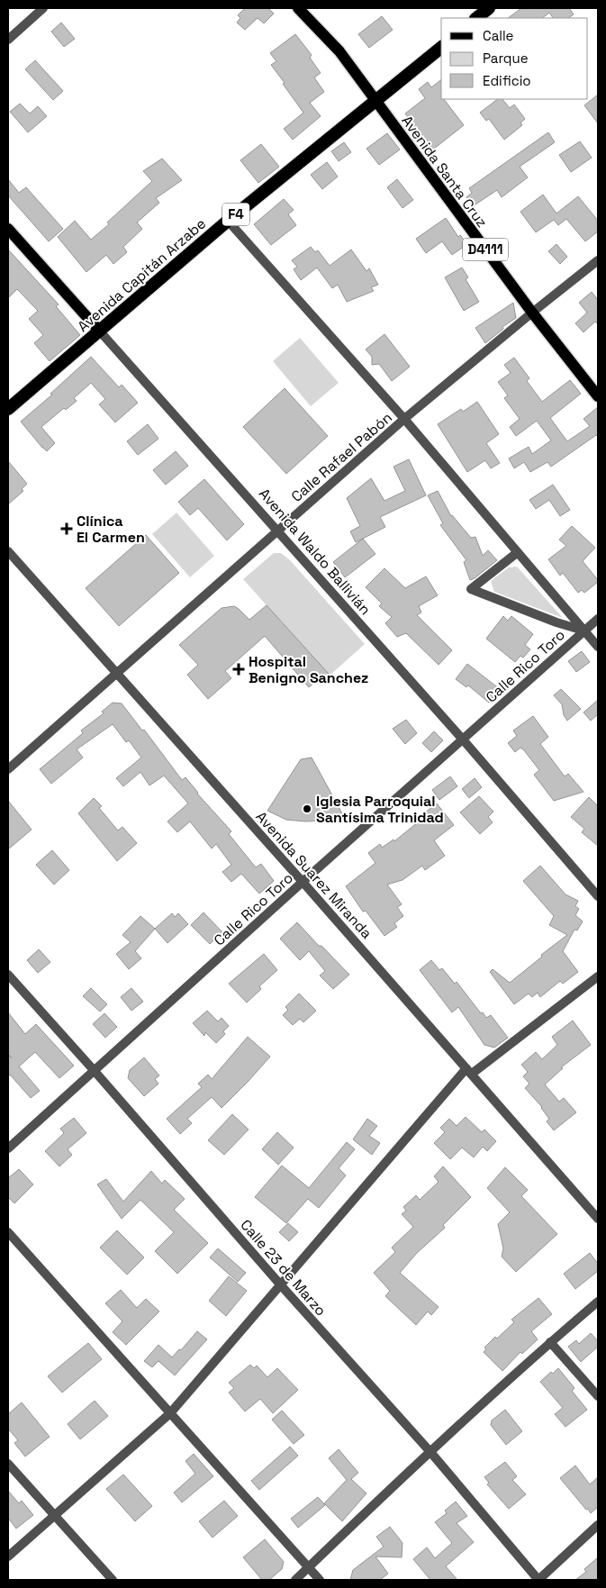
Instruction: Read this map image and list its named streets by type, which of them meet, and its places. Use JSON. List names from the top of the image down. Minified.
{"streets":{"highway":["F4","Avenida Capitán Arzabe"],"main road":["Avenida Santa Cruz","D4111","Avenida Waldo Ballivián"],"street":["Calle Rafael Pabón","Calle Rico Toro","Avenida Suarez Miranda","Calle 23 de Marzo"]},"crossings":[["Avenida Santa Cruz","Avenida Capitán Arzabe"],["Avenida Santa Cruz","Calle Rafael Pabón"],["Avenida Capitán Arzabe","Avenida Waldo Ballivián"],["Calle Rafael Pabón","Avenida Waldo Ballivián"],["Calle Rafael Pabón","Avenida Suarez Miranda"],["Avenida Waldo Ballivián","Calle Rico Toro"],["Calle Rico Toro","Avenida Suarez Miranda"],["Calle Rico Toro","Calle 23 de Marzo"]],"places":{"health":["Clínica El Carmen","Hospital Benigno Sanchez"],"other":["Iglesia Parroquial Santísima Trinidad"]},"legend":["Calle","Parque","Edificio"]}
